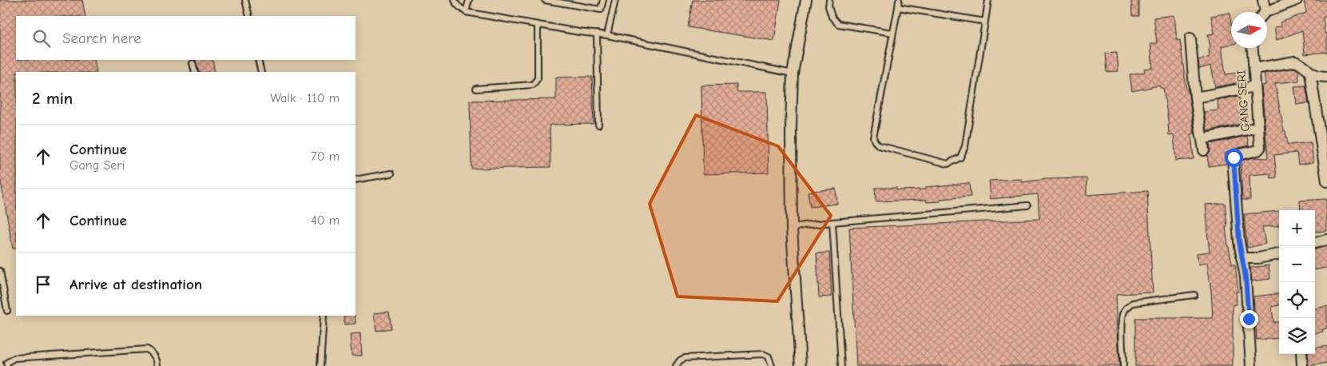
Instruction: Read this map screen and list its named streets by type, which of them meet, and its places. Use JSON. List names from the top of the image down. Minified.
{"streets":{"street":["GANG SERI"]},"north":"right","page":{"search":"Search here","heading":["2 min","Walk · 110 m"],"list":[["Continue","Gang Seri","70 m"],["Continue","40 m"],"Arrive at destination"],"map_buttons":["+","−"]}}
